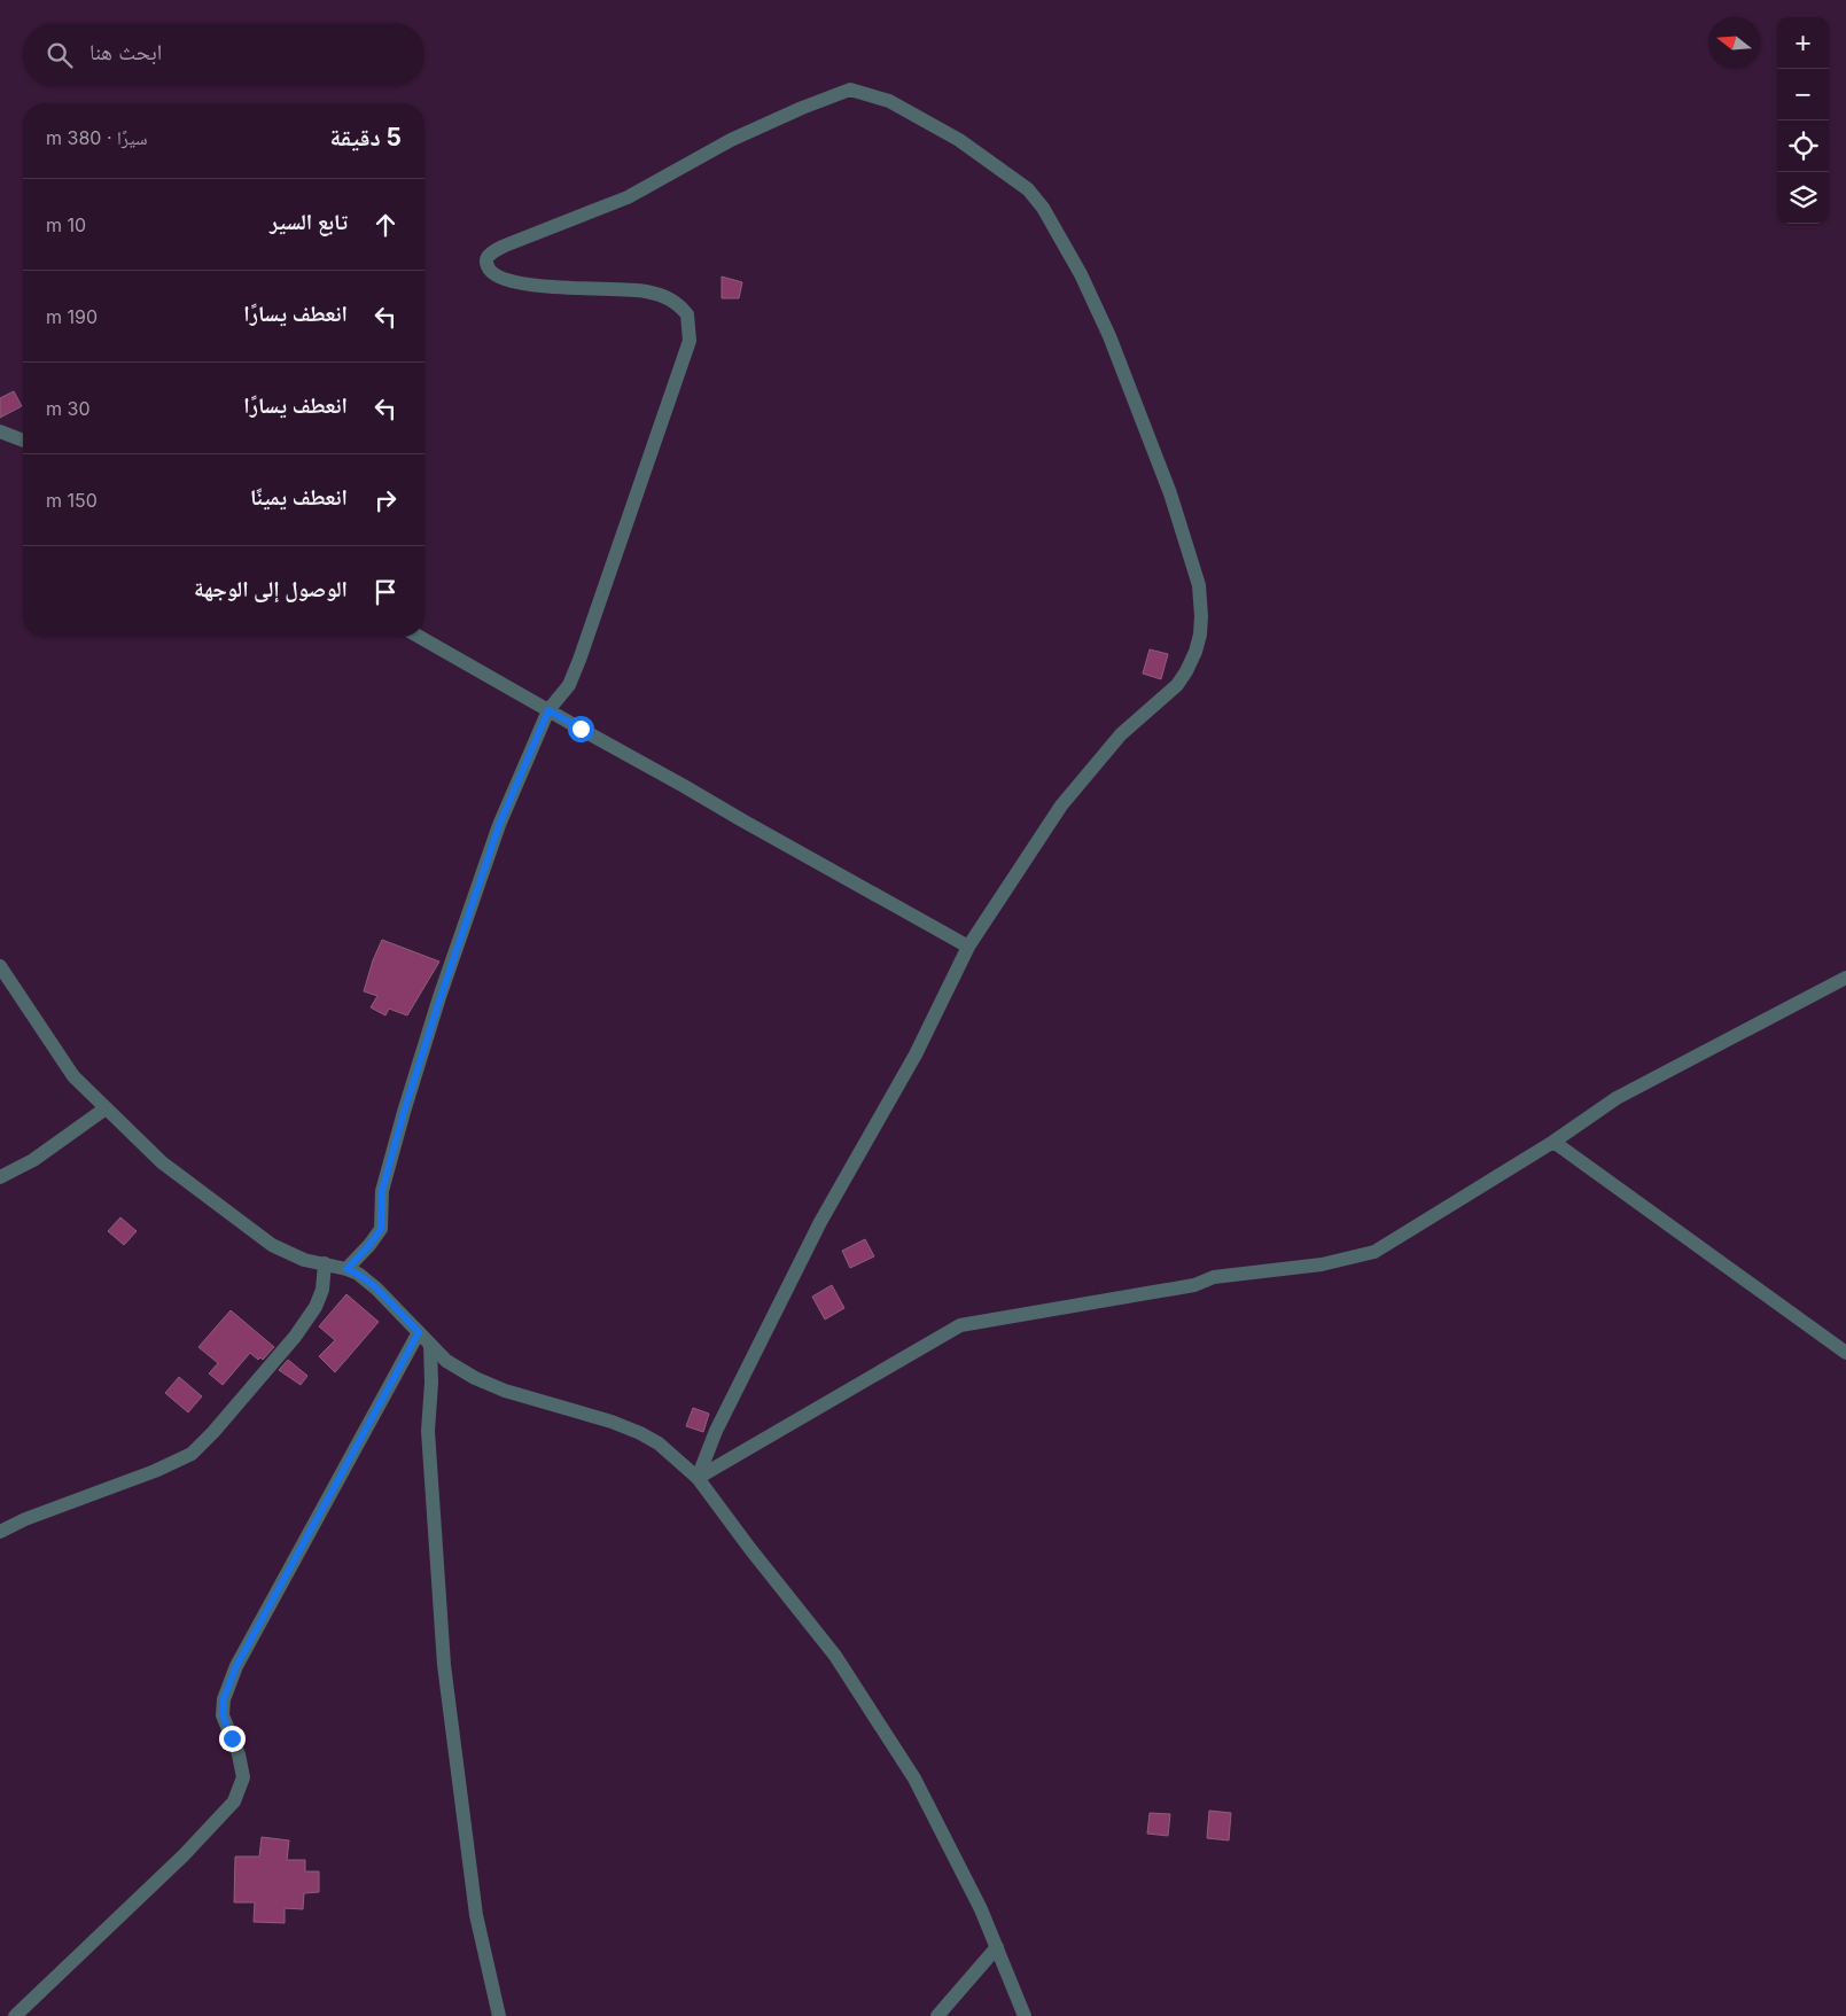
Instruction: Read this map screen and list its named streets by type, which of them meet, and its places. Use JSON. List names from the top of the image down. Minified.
{"north":"left","page":{"map_buttons":["+","−"],"search":"ابحث هنا","heading":["5 دقيقة","سيرًا · 380 m"],"list":[["تابع السير","10 m"],["انعطف يسارًا","190 m"],["انعطف يسارًا","30 m"],["انعطف يمينًا","150 m"],"الوصول إلى الوجهة"]}}
